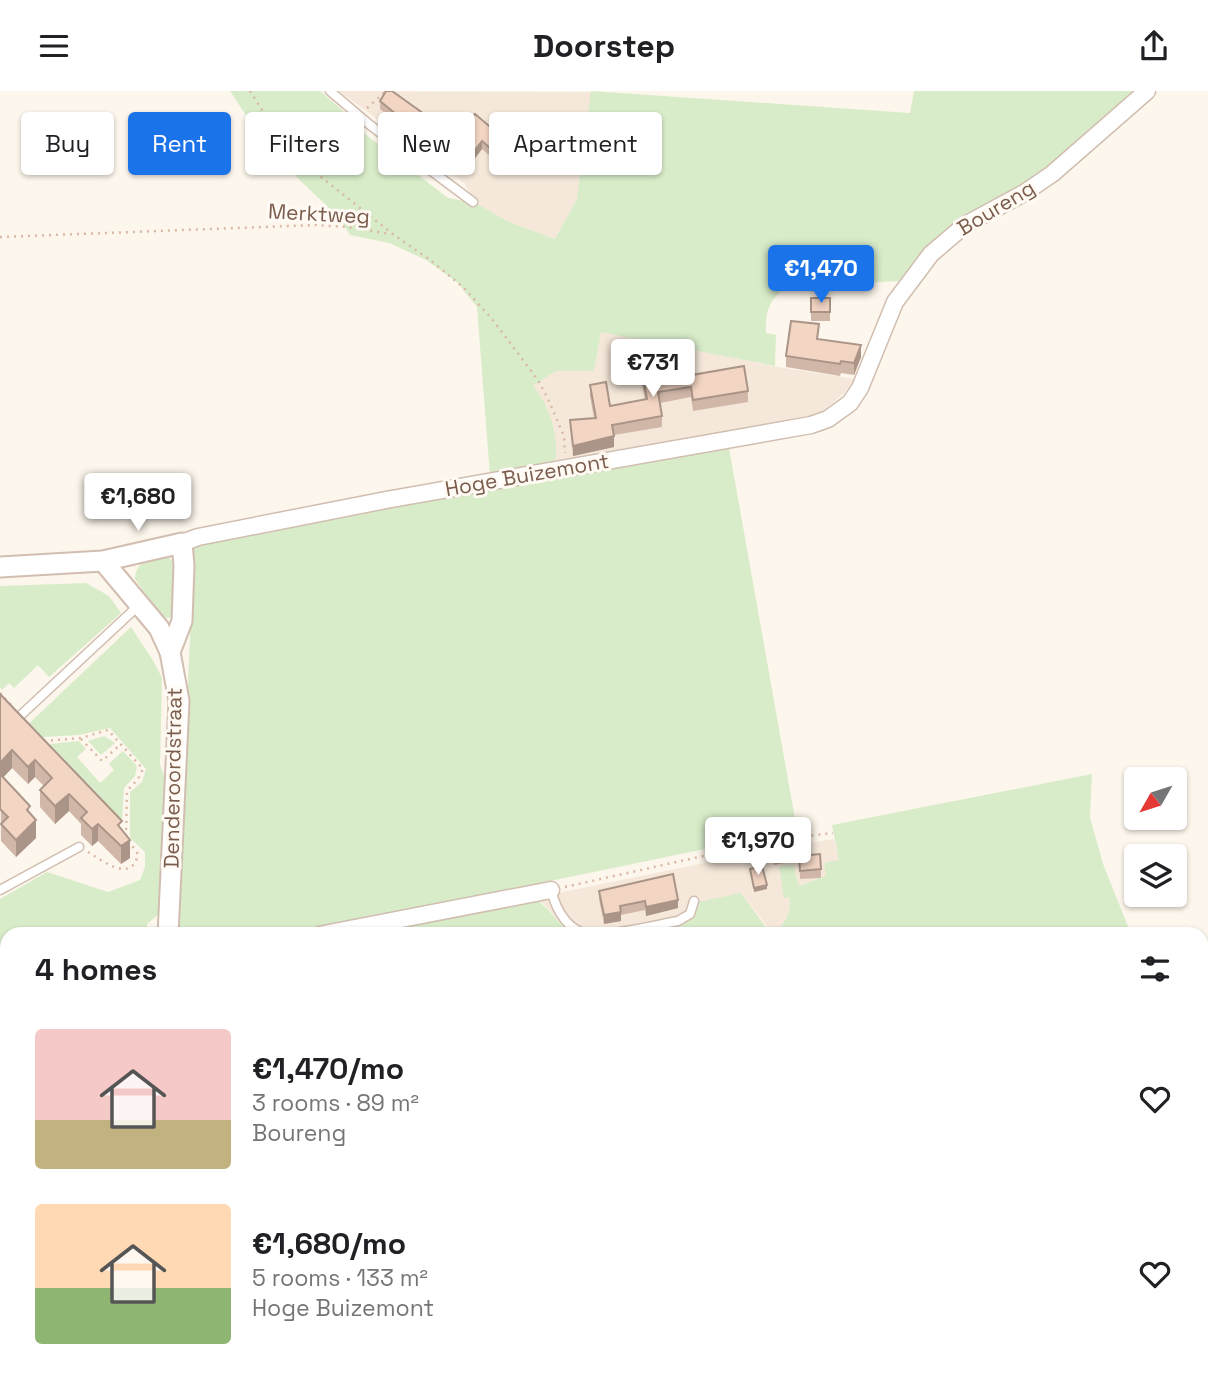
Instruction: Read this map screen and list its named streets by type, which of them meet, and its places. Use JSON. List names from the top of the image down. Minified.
{"streets":{"street":["Boureng","Hoge Buizemont","Denderoordstraat"],"path":["Merktweg"]},"crossings":[["Boureng","Hoge Buizemont"],["Hoge Buizemont","Denderoordstraat"]],"north":"bottom left","page":{"header":"Doorstep","chip":["Buy","Rent","Filters","New","Apartment"],"price":["€1,470","€731","€1,680","€1,970"],"heading":"4 homes","list":[{"name":"€1,470/mo","note":"3 rooms · 89 m² · Boureng"},{"name":"€1,680/mo","note":"5 rooms · 133 m² · Hoge Buizemont"}]}}
